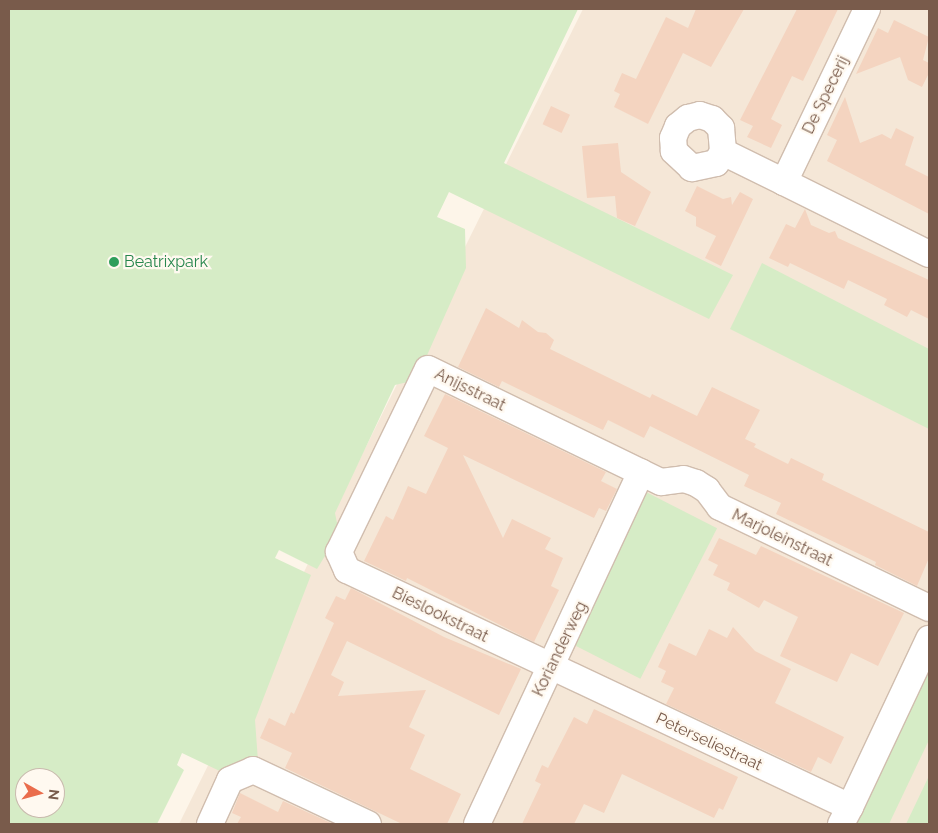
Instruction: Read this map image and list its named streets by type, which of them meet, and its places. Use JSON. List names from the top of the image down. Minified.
{"streets":{"street":["De Specerij","Anijsstraat","Marjoleinstraat","Bieslookstraat","Korianderweg","Peterseliestraat"]},"crossings":[["Anijsstraat","Marjoleinstraat"],["Anijsstraat","Bieslookstraat"],["Anijsstraat","Korianderweg"],["Marjoleinstraat","Korianderweg"],["Bieslookstraat","Korianderweg"],["Bieslookstraat","Peterseliestraat"],["Korianderweg","Peterseliestraat"]],"places":["Beatrixpark"],"north":"right"}
